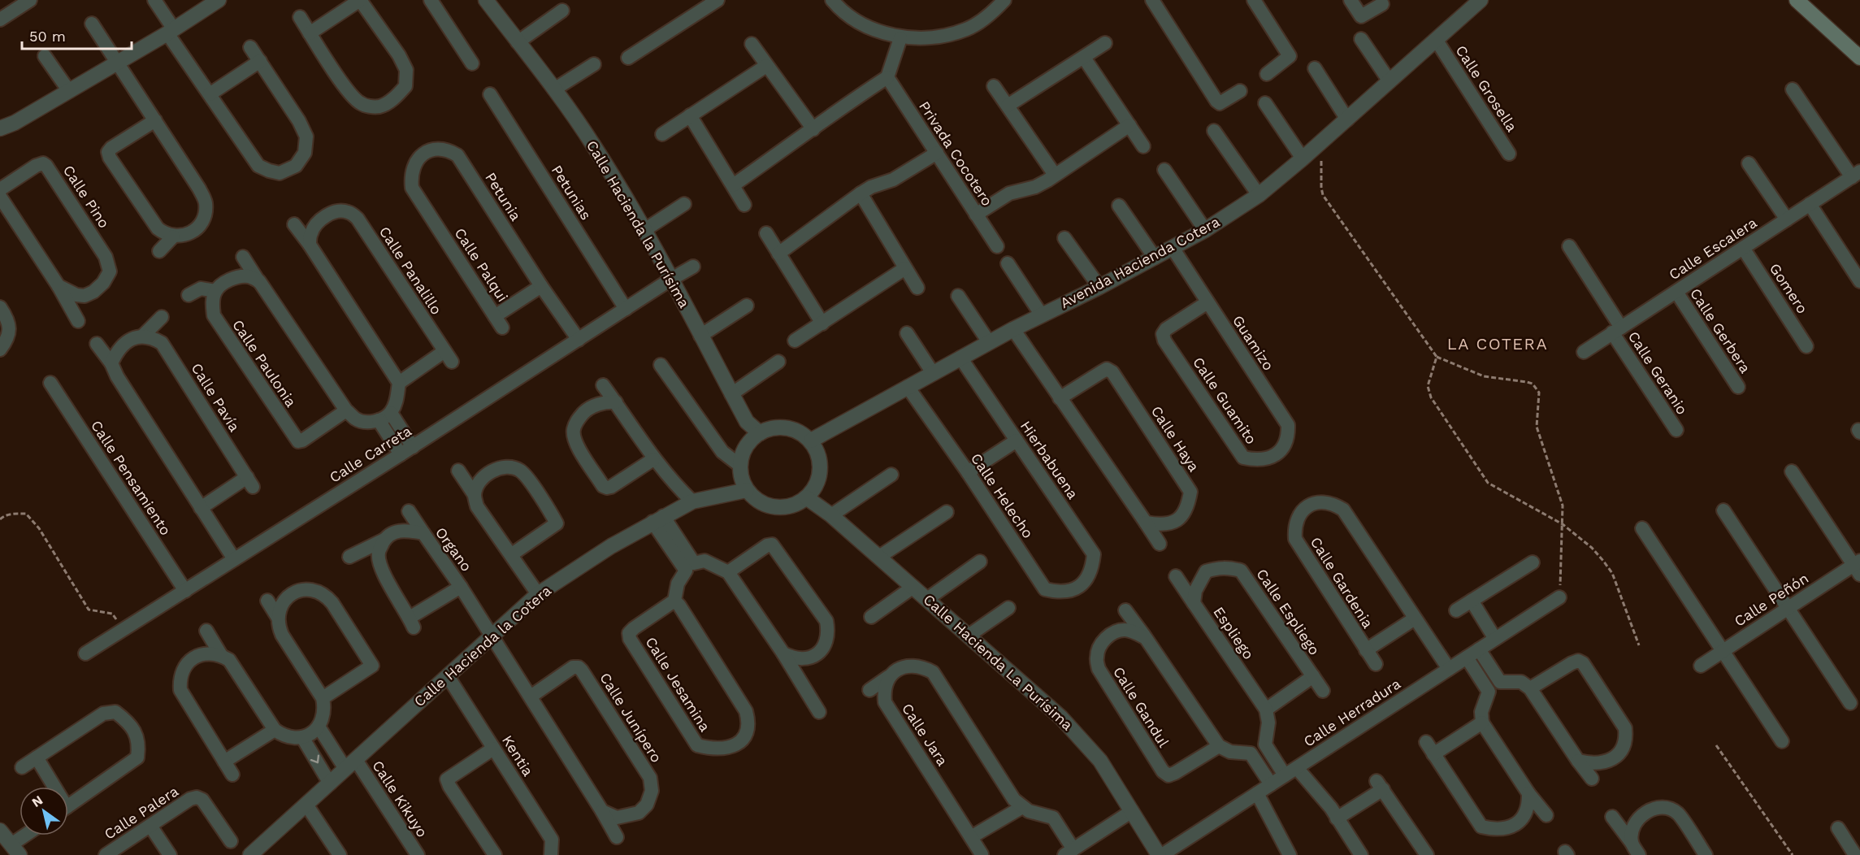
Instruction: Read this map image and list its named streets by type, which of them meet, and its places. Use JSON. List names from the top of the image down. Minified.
{"streets":{"street":["Calle Grosella","Privada Cocotero","Petunias","Calle Pino","Petunia","Calle Hacienda la Purísima","Calle Escalera","Avenida Hacienda Cotera","Calle Palqui","Calle Panalillo","Gomero","Calle Gerbera","Guamizo","Calle Paulonia","Calle Geranio","Calle Pavía","Calle Guamito","Calle Haya","Calle Carreta","Hierbabuena","Calle Pensamiento","Calle Helecho","Organo","Calle Gardenia","Calle Peñón","Calle Espliego","Espliego","Calle Hacienda la Cotera","Calle Hacienda La Purísima","Calle Jesamina","Calle Gandul","Calle Herradura","Calle Junípero","Calle Jara","Kentia","Calle Kikuyo","Calle Palera"]},"crossings":[["Calle Grosella","Avenida Hacienda Cotera"],["Petunias","Calle Carreta"],["Petunia","Calle Palqui"],["Calle Hacienda la Purísima","Avenida Hacienda Cotera"],["Calle Hacienda la Purísima","Calle Carreta"],["Calle Hacienda la Purísima","Calle Hacienda la Cotera"],["Calle Hacienda la Purísima","Calle Hacienda La Purísima"],["Calle Escalera","Gomero"],["Calle Escalera","Calle Gerbera"],["Calle Escalera","Calle Geranio"],["Avenida Hacienda Cotera","Guamizo"],["Avenida Hacienda Cotera","Hierbabuena"],["Avenida Hacienda Cotera","Calle Helecho"],["Avenida Hacienda Cotera","Calle Hacienda la Cotera"],["Avenida Hacienda Cotera","Calle Hacienda La Purísima"],["Guamizo","Calle Guamito"],["Calle Carreta","Calle Pensamiento"],["Hierbabuena","Calle Helecho"],["Organo","Calle Hacienda la Cotera"],["Calle Espliego","Espliego"],["Calle Hacienda la Cotera","Calle Hacienda La Purísima"],["Calle Hacienda la Cotera","Kentia"],["Calle Hacienda la Cotera","Calle Kikuyo"],["Calle Hacienda La Purísima","Calle Herradura"]],"districts":["LA COTERA"],"scale_bar":"50 m","north":"top left"}
